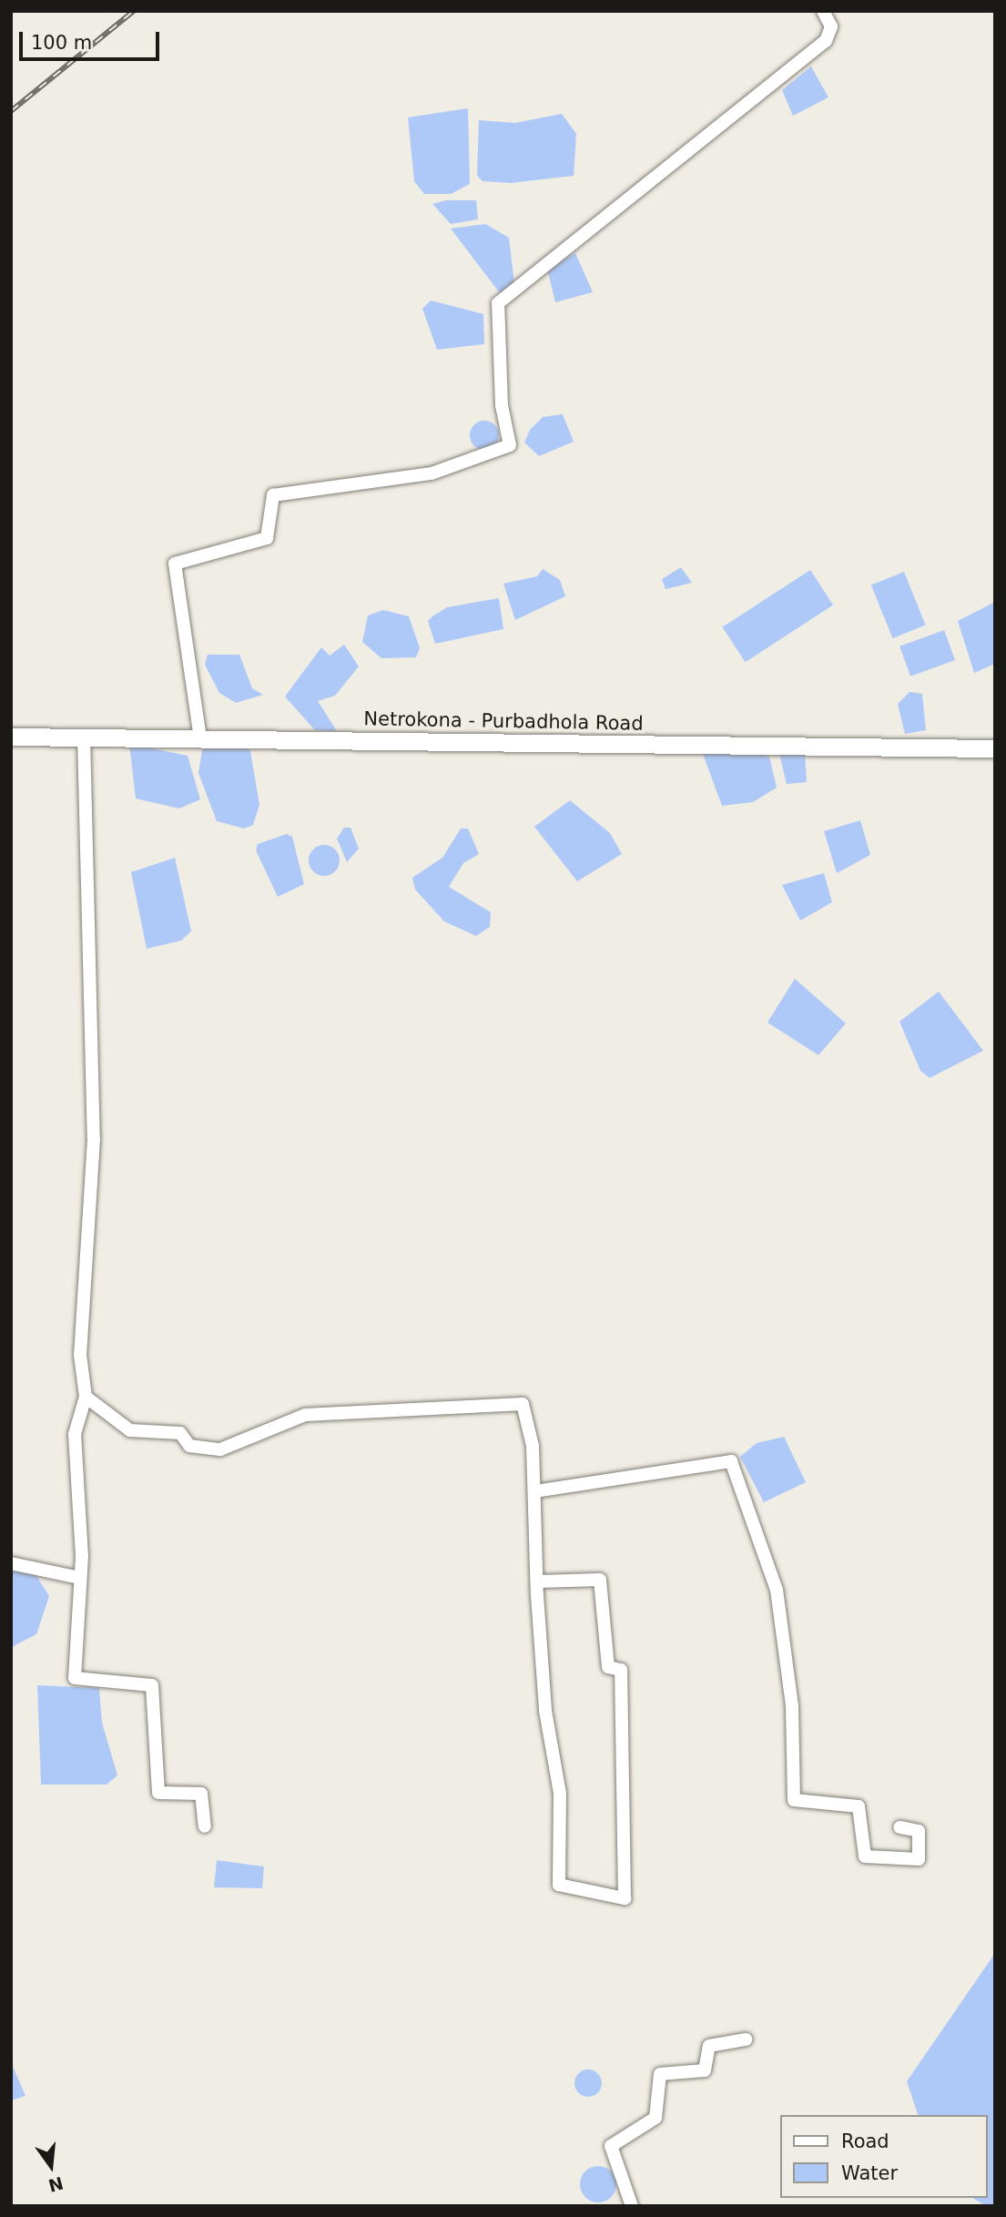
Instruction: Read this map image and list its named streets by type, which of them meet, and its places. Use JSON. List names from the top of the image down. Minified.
{"streets":{"main road":["Netrokona - Purbadhola Road"]},"legend":["Road","Water"],"scale_bar":"100 m","north":"bottom"}
